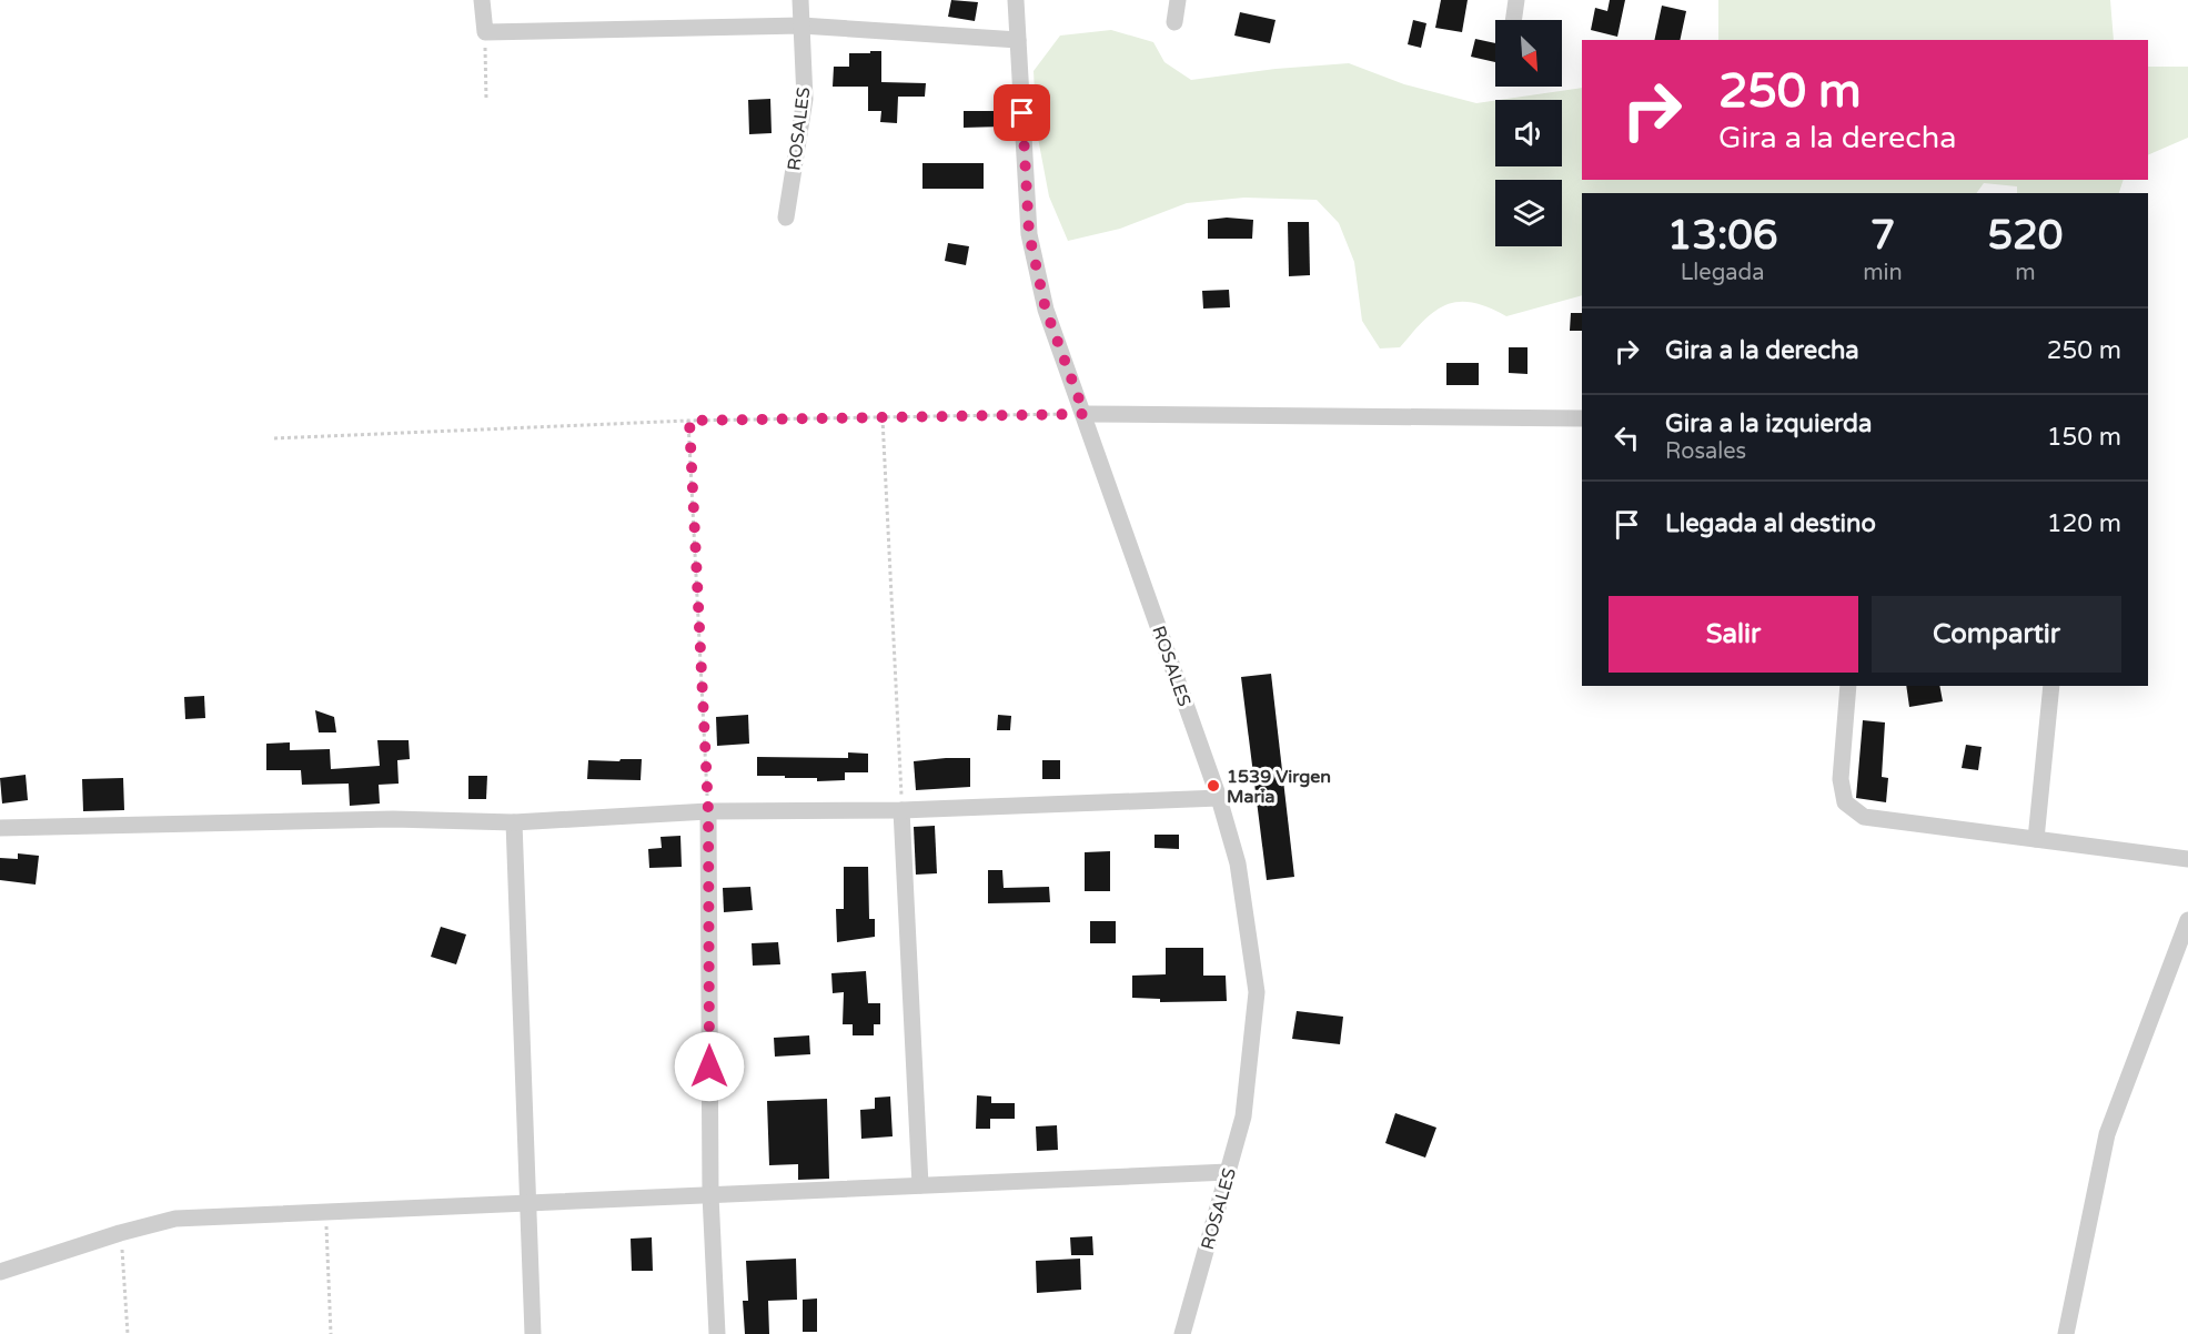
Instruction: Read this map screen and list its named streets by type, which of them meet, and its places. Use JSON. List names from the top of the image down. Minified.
{"streets":{"street":["ROSALES"]},"places":["1539 Virgen Maria"],"north":"bottom right","page":{"turn":["250 m","Gira a la derecha"],"eta":["13:06","Llegada","7","min","520","m"],"list":[{"name":"Gira a la derecha","value":"250 m"},{"name":"Gira a la izquierda","note":"Rosales","value":"150 m"},{"name":"Llegada al destino","value":"120 m"}],"buttons":["Salir","Compartir"]}}
